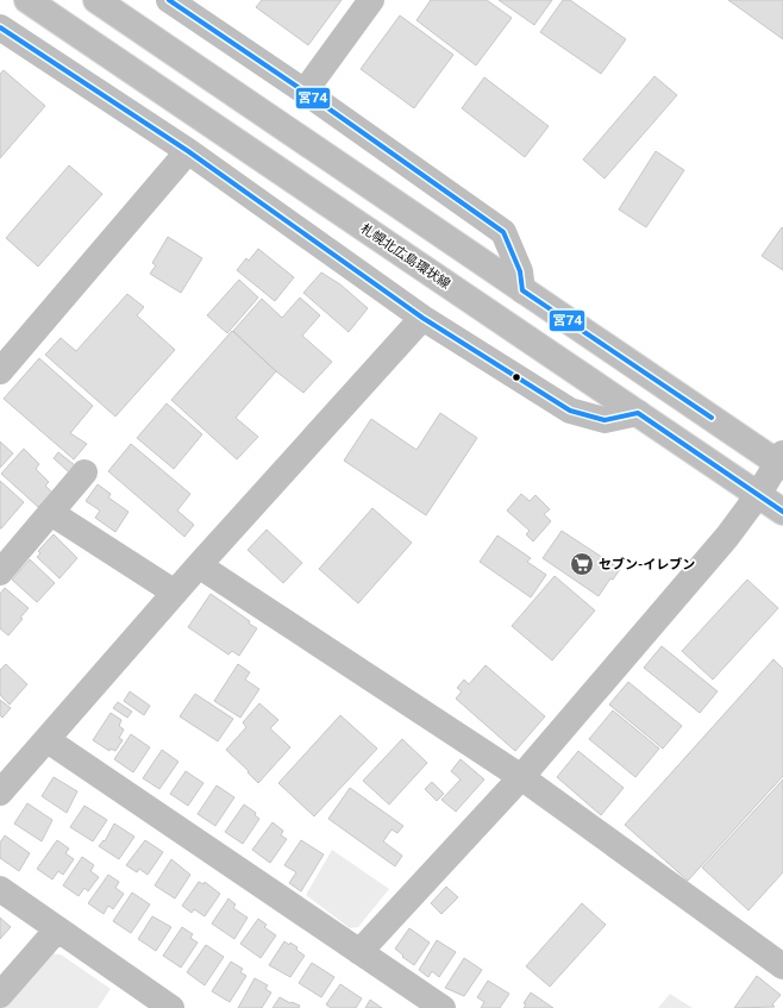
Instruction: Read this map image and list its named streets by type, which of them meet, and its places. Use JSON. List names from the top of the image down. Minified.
{"streets":{"street":["札幌北広島環状線"]},"places":{"supermarket":["セブン-イレブン"]},"lines":["transit line 宮74"]}
